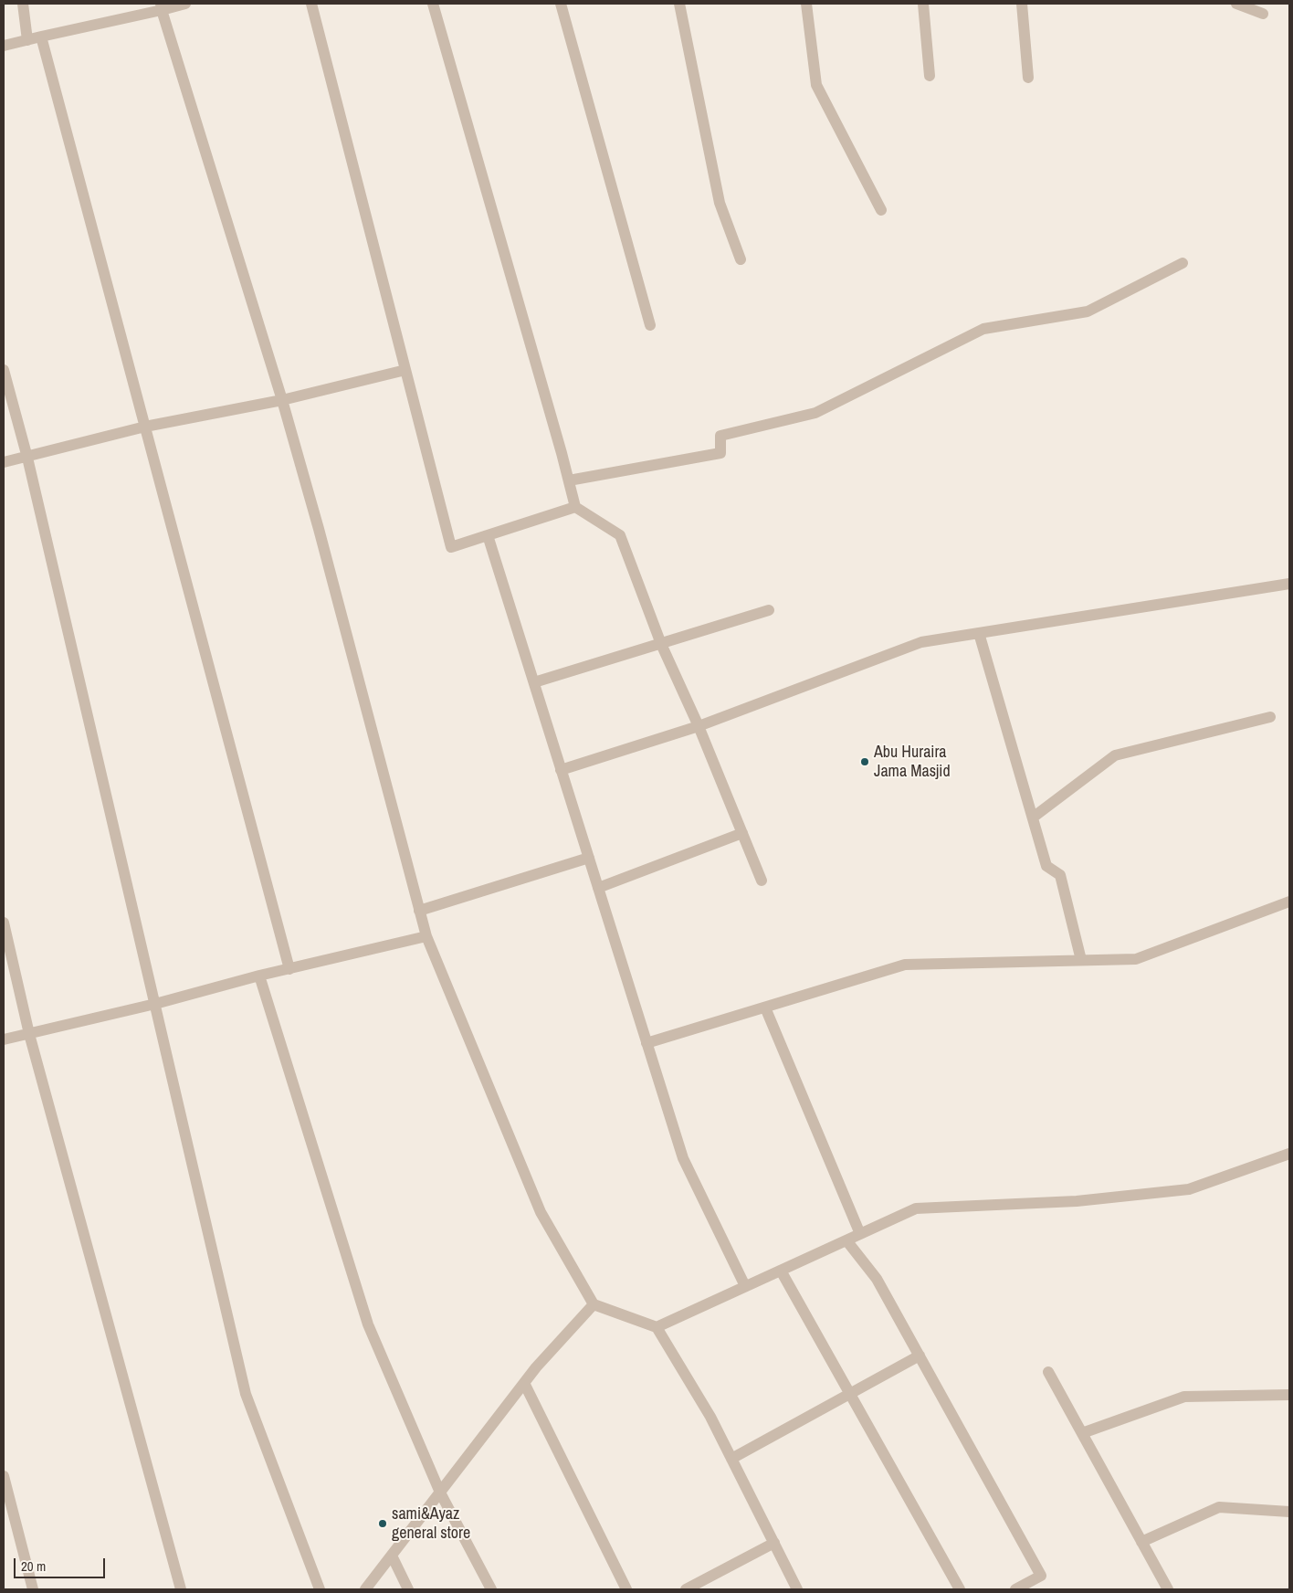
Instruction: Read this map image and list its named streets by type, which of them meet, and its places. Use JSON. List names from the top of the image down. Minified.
{"places":["Abu Huraira Jama Masjid","sami&Ayaz general store"],"scale_bar":"20 m"}
